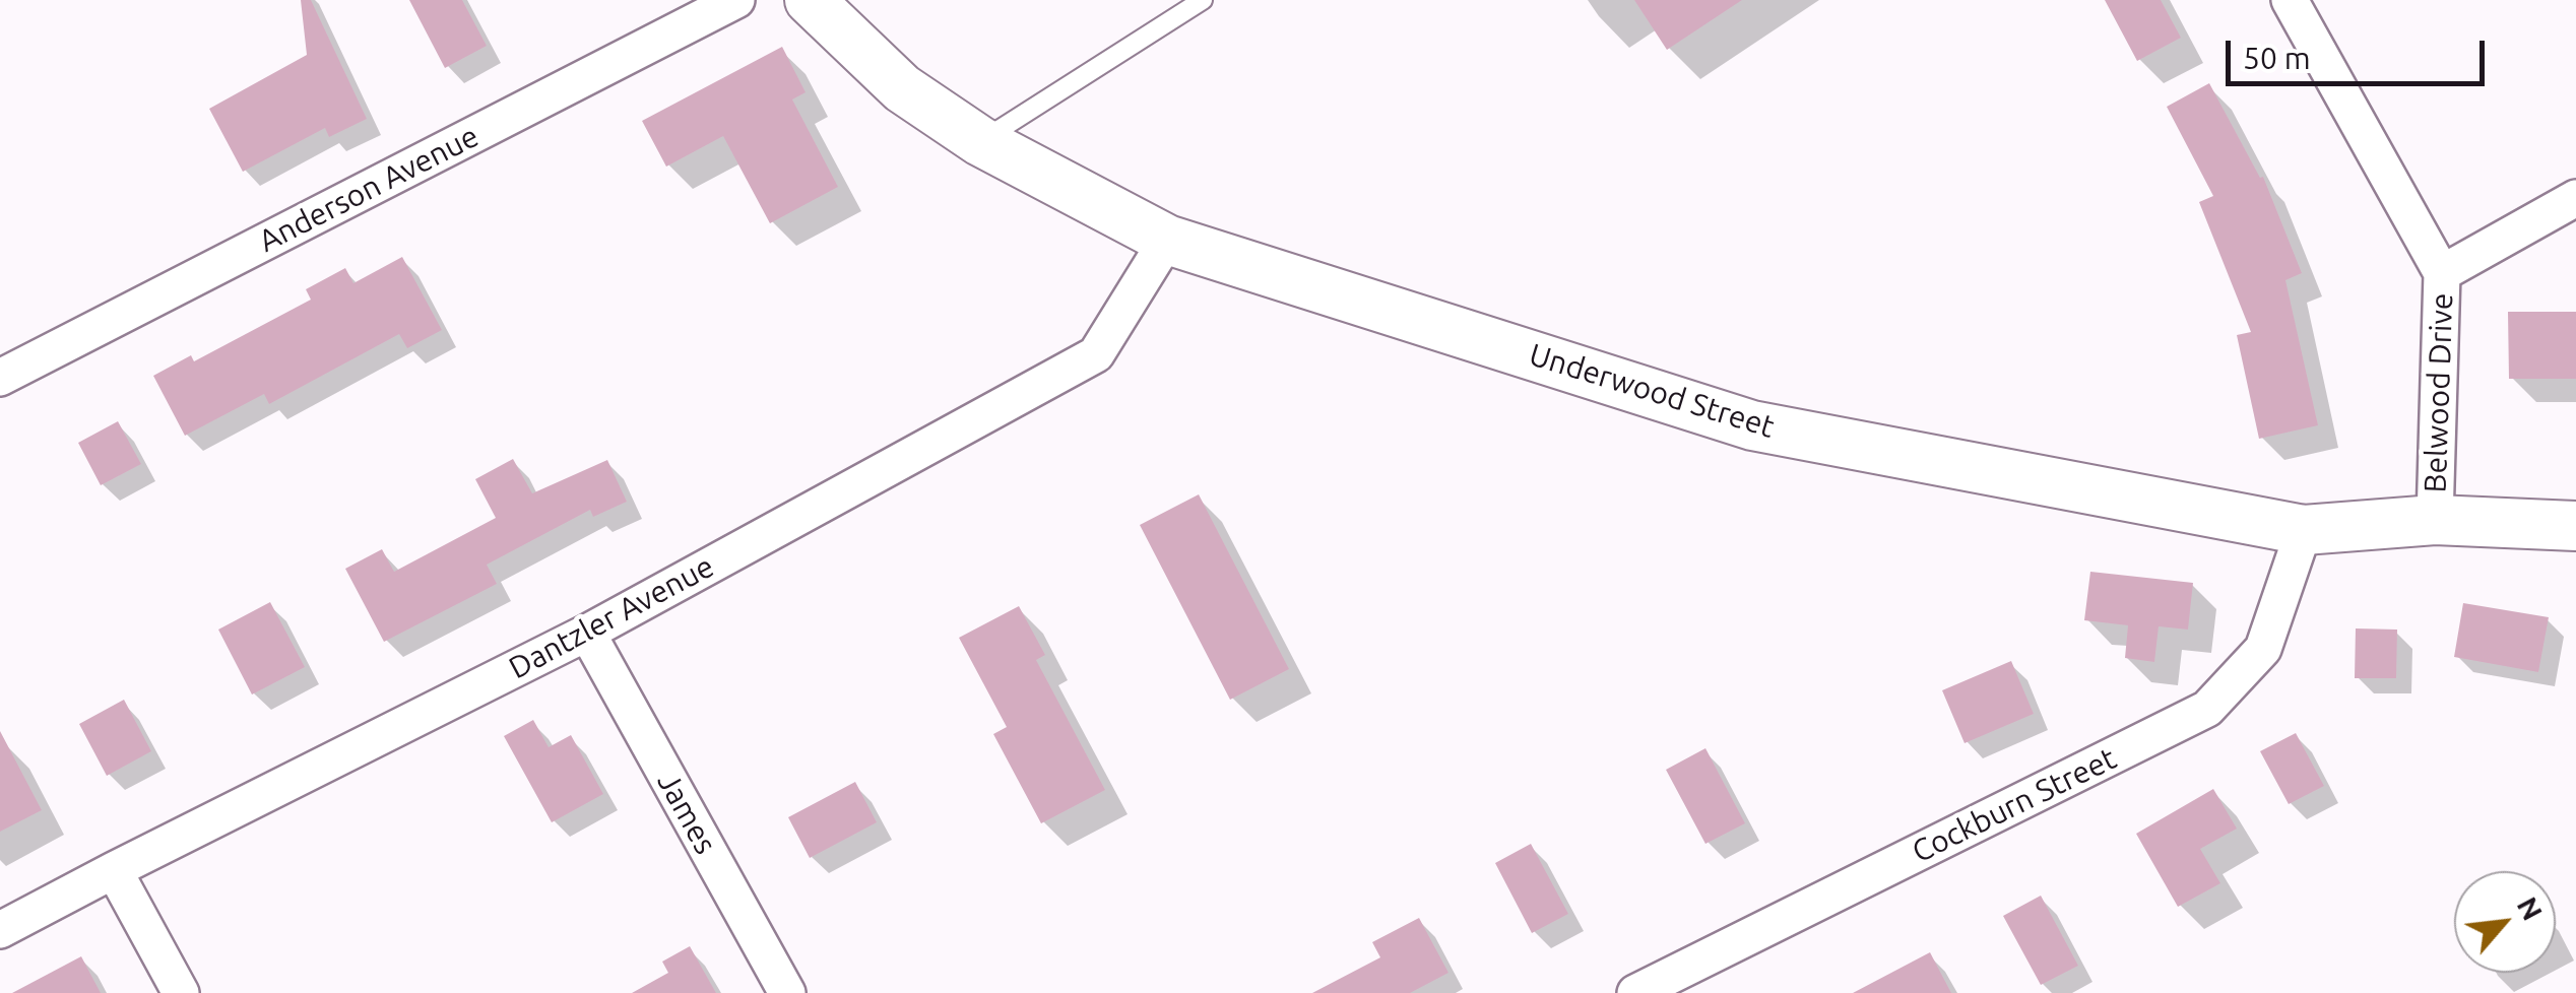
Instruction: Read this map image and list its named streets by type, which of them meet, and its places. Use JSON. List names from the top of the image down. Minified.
{"streets":{"street":["Anderson Avenue","Underwood Street","Belwood Drive","Dantzler Avenue","Cockburn Street","James"]},"crossings":[["Underwood Street","Belwood Drive"],["Underwood Street","Dantzler Avenue"],["Underwood Street","Cockburn Street"],["Dantzler Avenue","James"]],"scale_bar":"50 m","north":"top right"}
